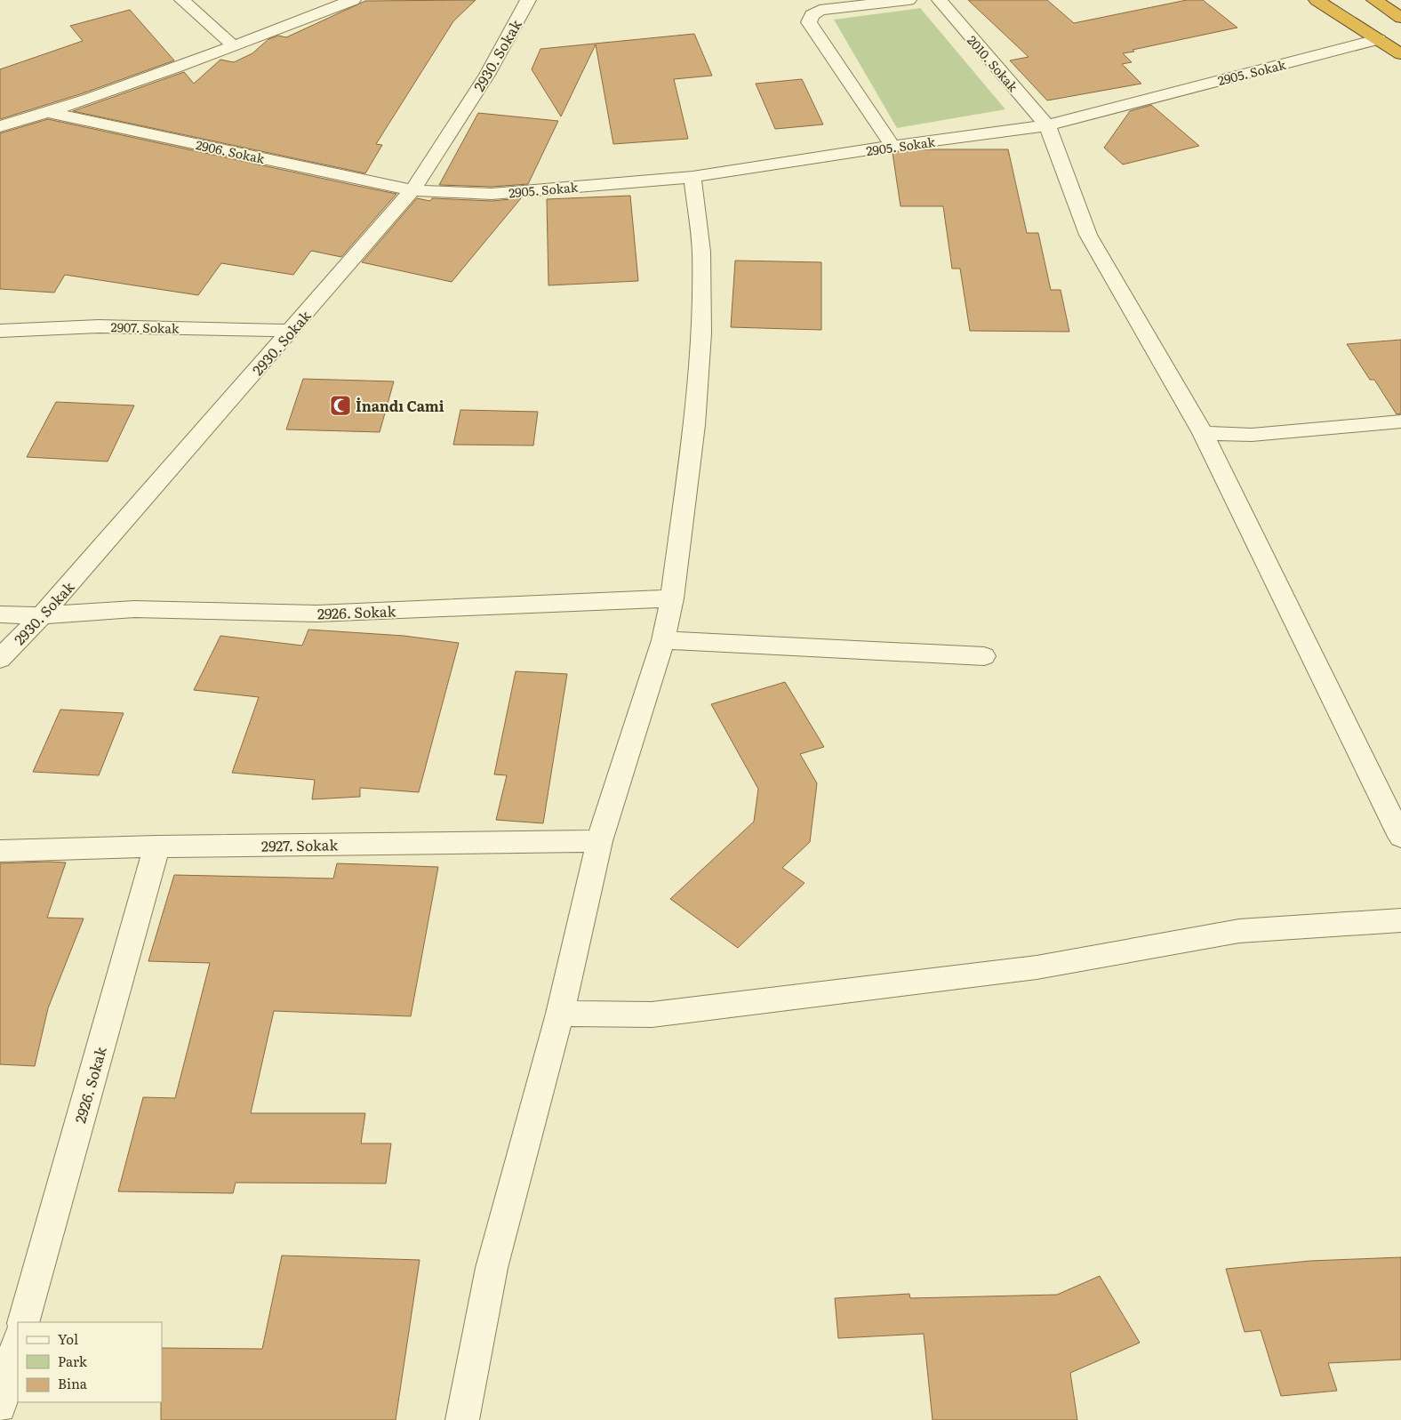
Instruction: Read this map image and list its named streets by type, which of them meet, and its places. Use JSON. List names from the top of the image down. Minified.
{"streets":{"street":["2930. Sokak","2010. Sokak","2905. Sokak","2906. Sokak","2907. Sokak","2926. Sokak","2927. Sokak"]},"crossings":[["2930. Sokak","2905. Sokak"],["2930. Sokak","2906. Sokak"],["2930. Sokak","2907. Sokak"],["2930. Sokak","2926. Sokak"],["2010. Sokak","2905. Sokak"],["2905. Sokak","2906. Sokak"],["2926. Sokak","2927. Sokak"]],"places":{"mosque":["İnandı Cami"]},"legend":["Yol","Park","Bina"]}
